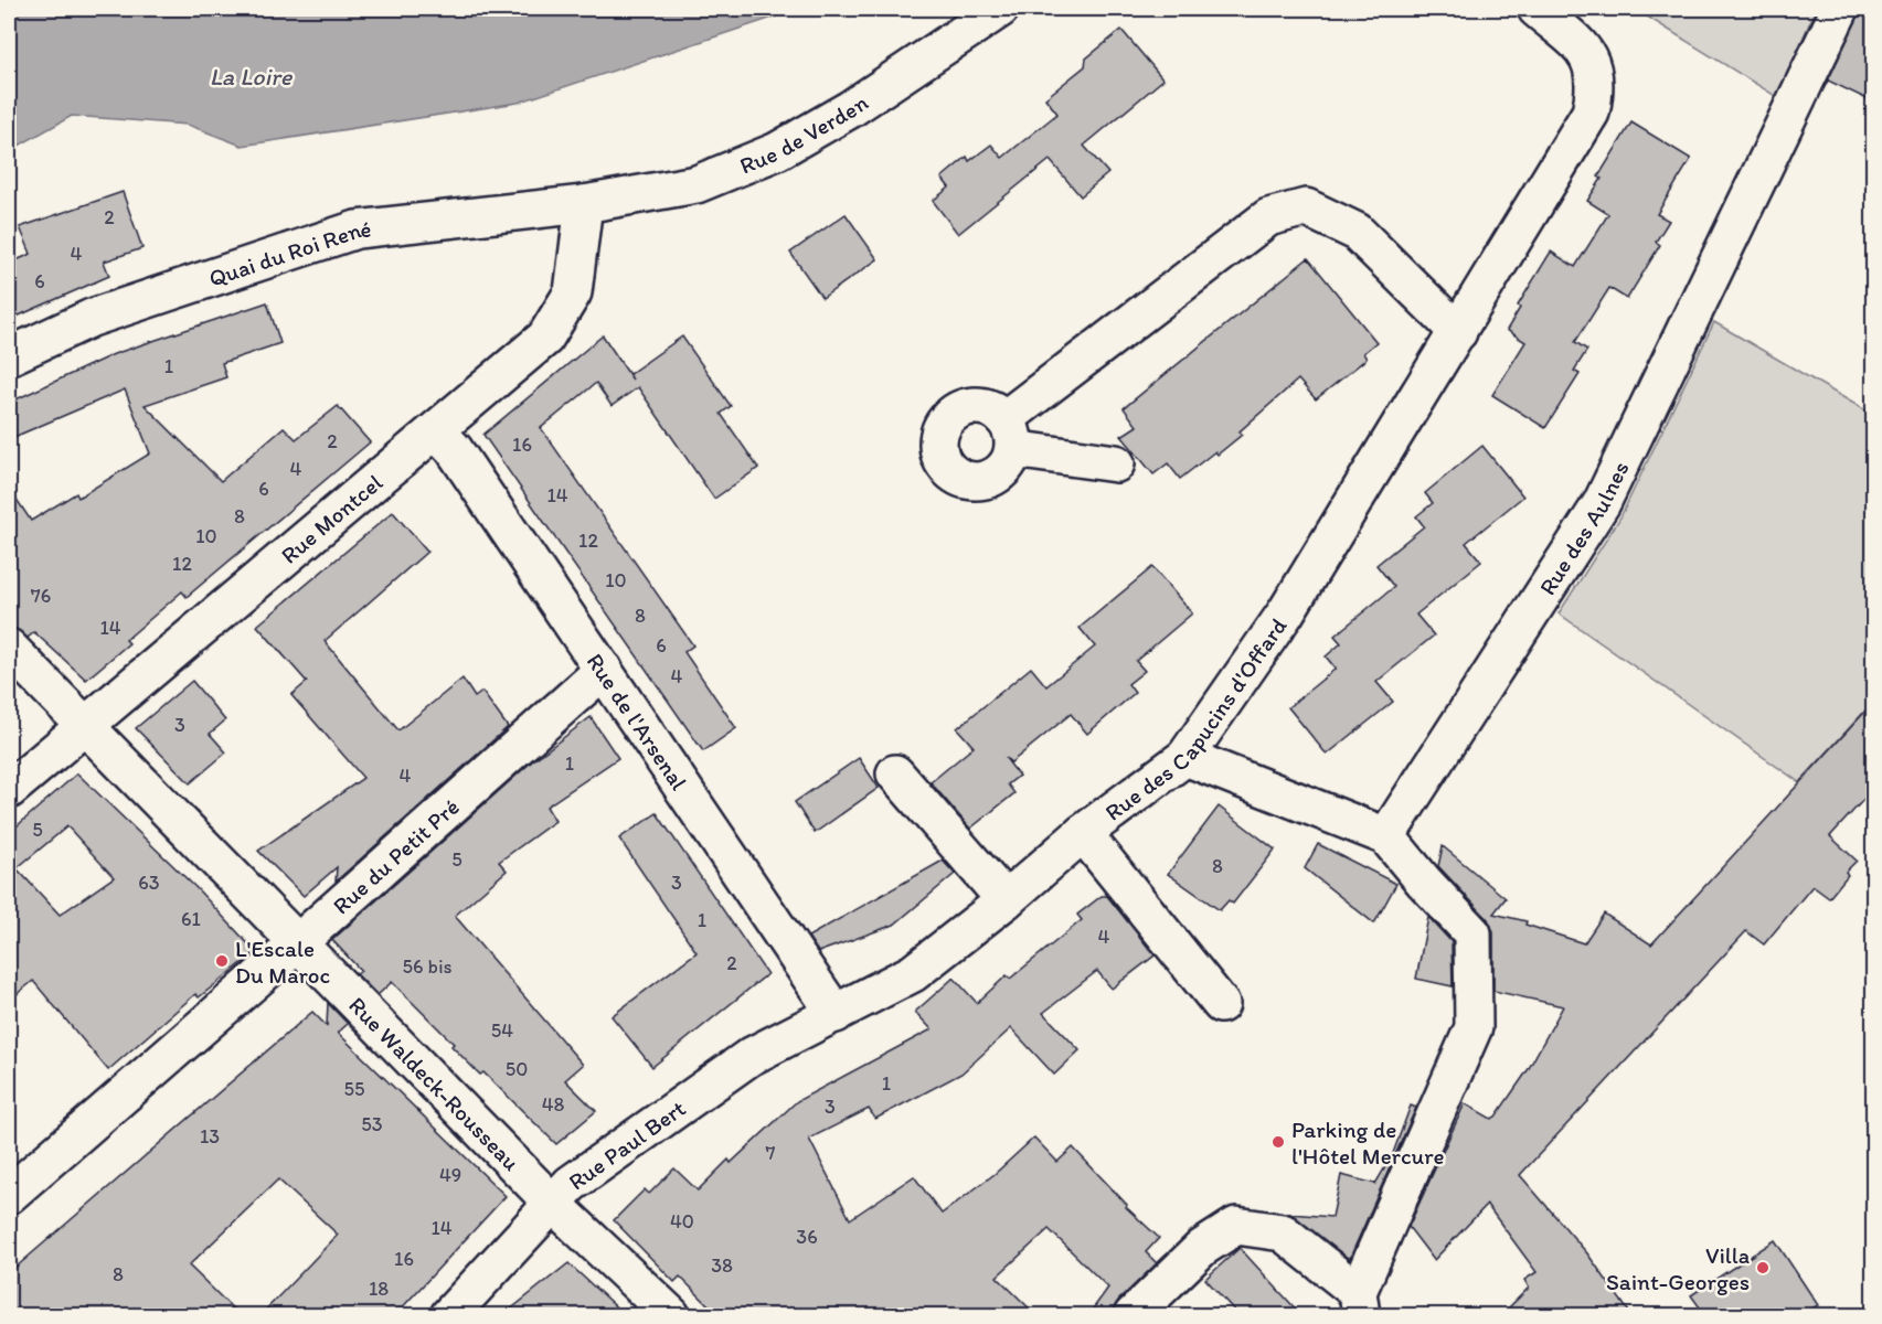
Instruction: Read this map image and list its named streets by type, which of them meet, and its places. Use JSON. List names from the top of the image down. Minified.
{"streets":{"street":["Rue de Verden","Quai du Roi René","Rue Montcel","Rue des Aulnes","Rue des Capucins d'Offard","Rue de l'Arsenal","Rue du Petit Pré","Rue Waldeck-Rousseau","Rue Paul Bert"]},"crossings":[["Rue de Verden","Quai du Roi René"],["Rue de Verden","Rue Montcel"],["Quai du Roi René","Rue Montcel"],["Rue Montcel","Rue de l'Arsenal"],["Rue Montcel","Rue Waldeck-Rousseau"],["Rue des Capucins d'Offard","Rue de l'Arsenal"],["Rue des Capucins d'Offard","Rue Paul Bert"],["Rue de l'Arsenal","Rue du Petit Pré"],["Rue de l'Arsenal","Rue Paul Bert"],["Rue du Petit Pré","Rue Waldeck-Rousseau"],["Rue Waldeck-Rousseau","Rue Paul Bert"]],"water":["La Loire"],"places":["L'Escale Du Maroc","Parking de l'Hôtel Mercure","Villa Saint-Georges"],"house_numbers":["2","4","6","1","2","16","4","6","14","8","10","12","12","10","76","8","14","6","4","3","1","4","5","5","8","63","3","61","1","4","2","56 bis","54","50","1","55","48","3","53","13","7","49","40","14","36","16","38","8","18"]}
